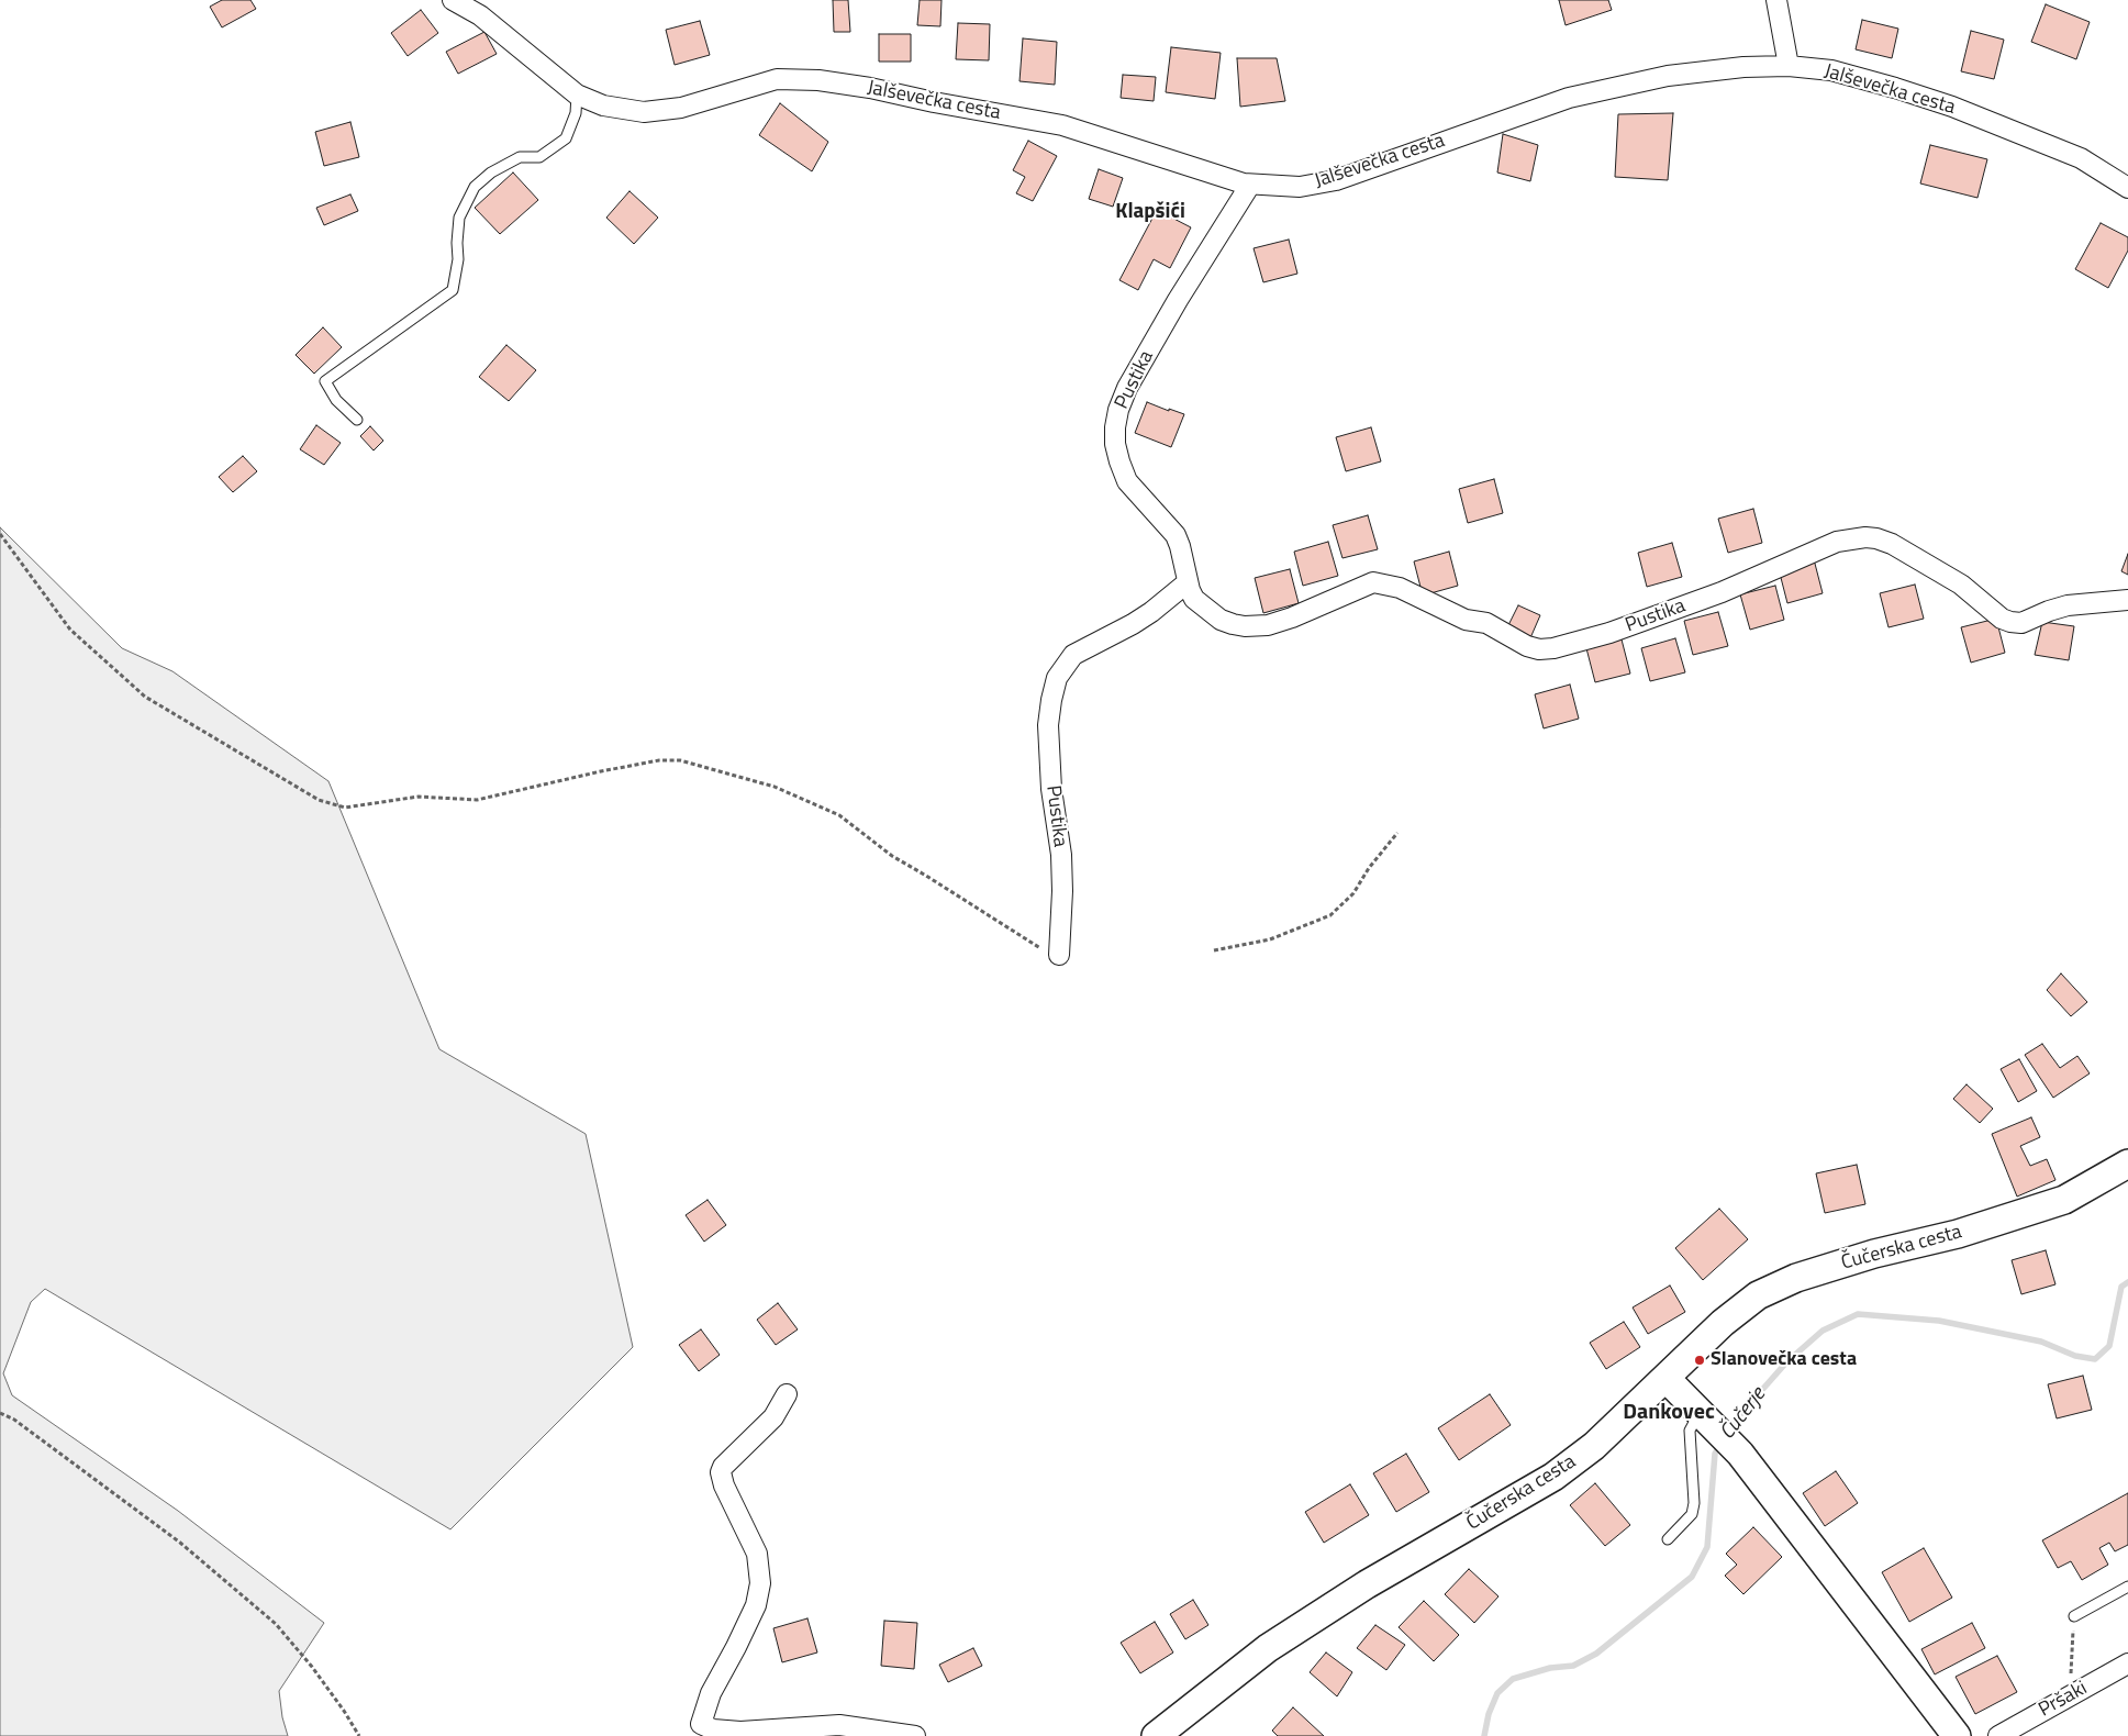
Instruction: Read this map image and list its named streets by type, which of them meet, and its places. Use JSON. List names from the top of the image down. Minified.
{"streets":{"street":["Jalševečka cesta","Pustika","Čučerska cesta","Pršaki"]},"crossings":[["Jalševečka cesta","Pustika"]],"districts":["Klapšići","Dankovec"],"water":["Čučerje"],"places":["Slanovečka cesta"]}
